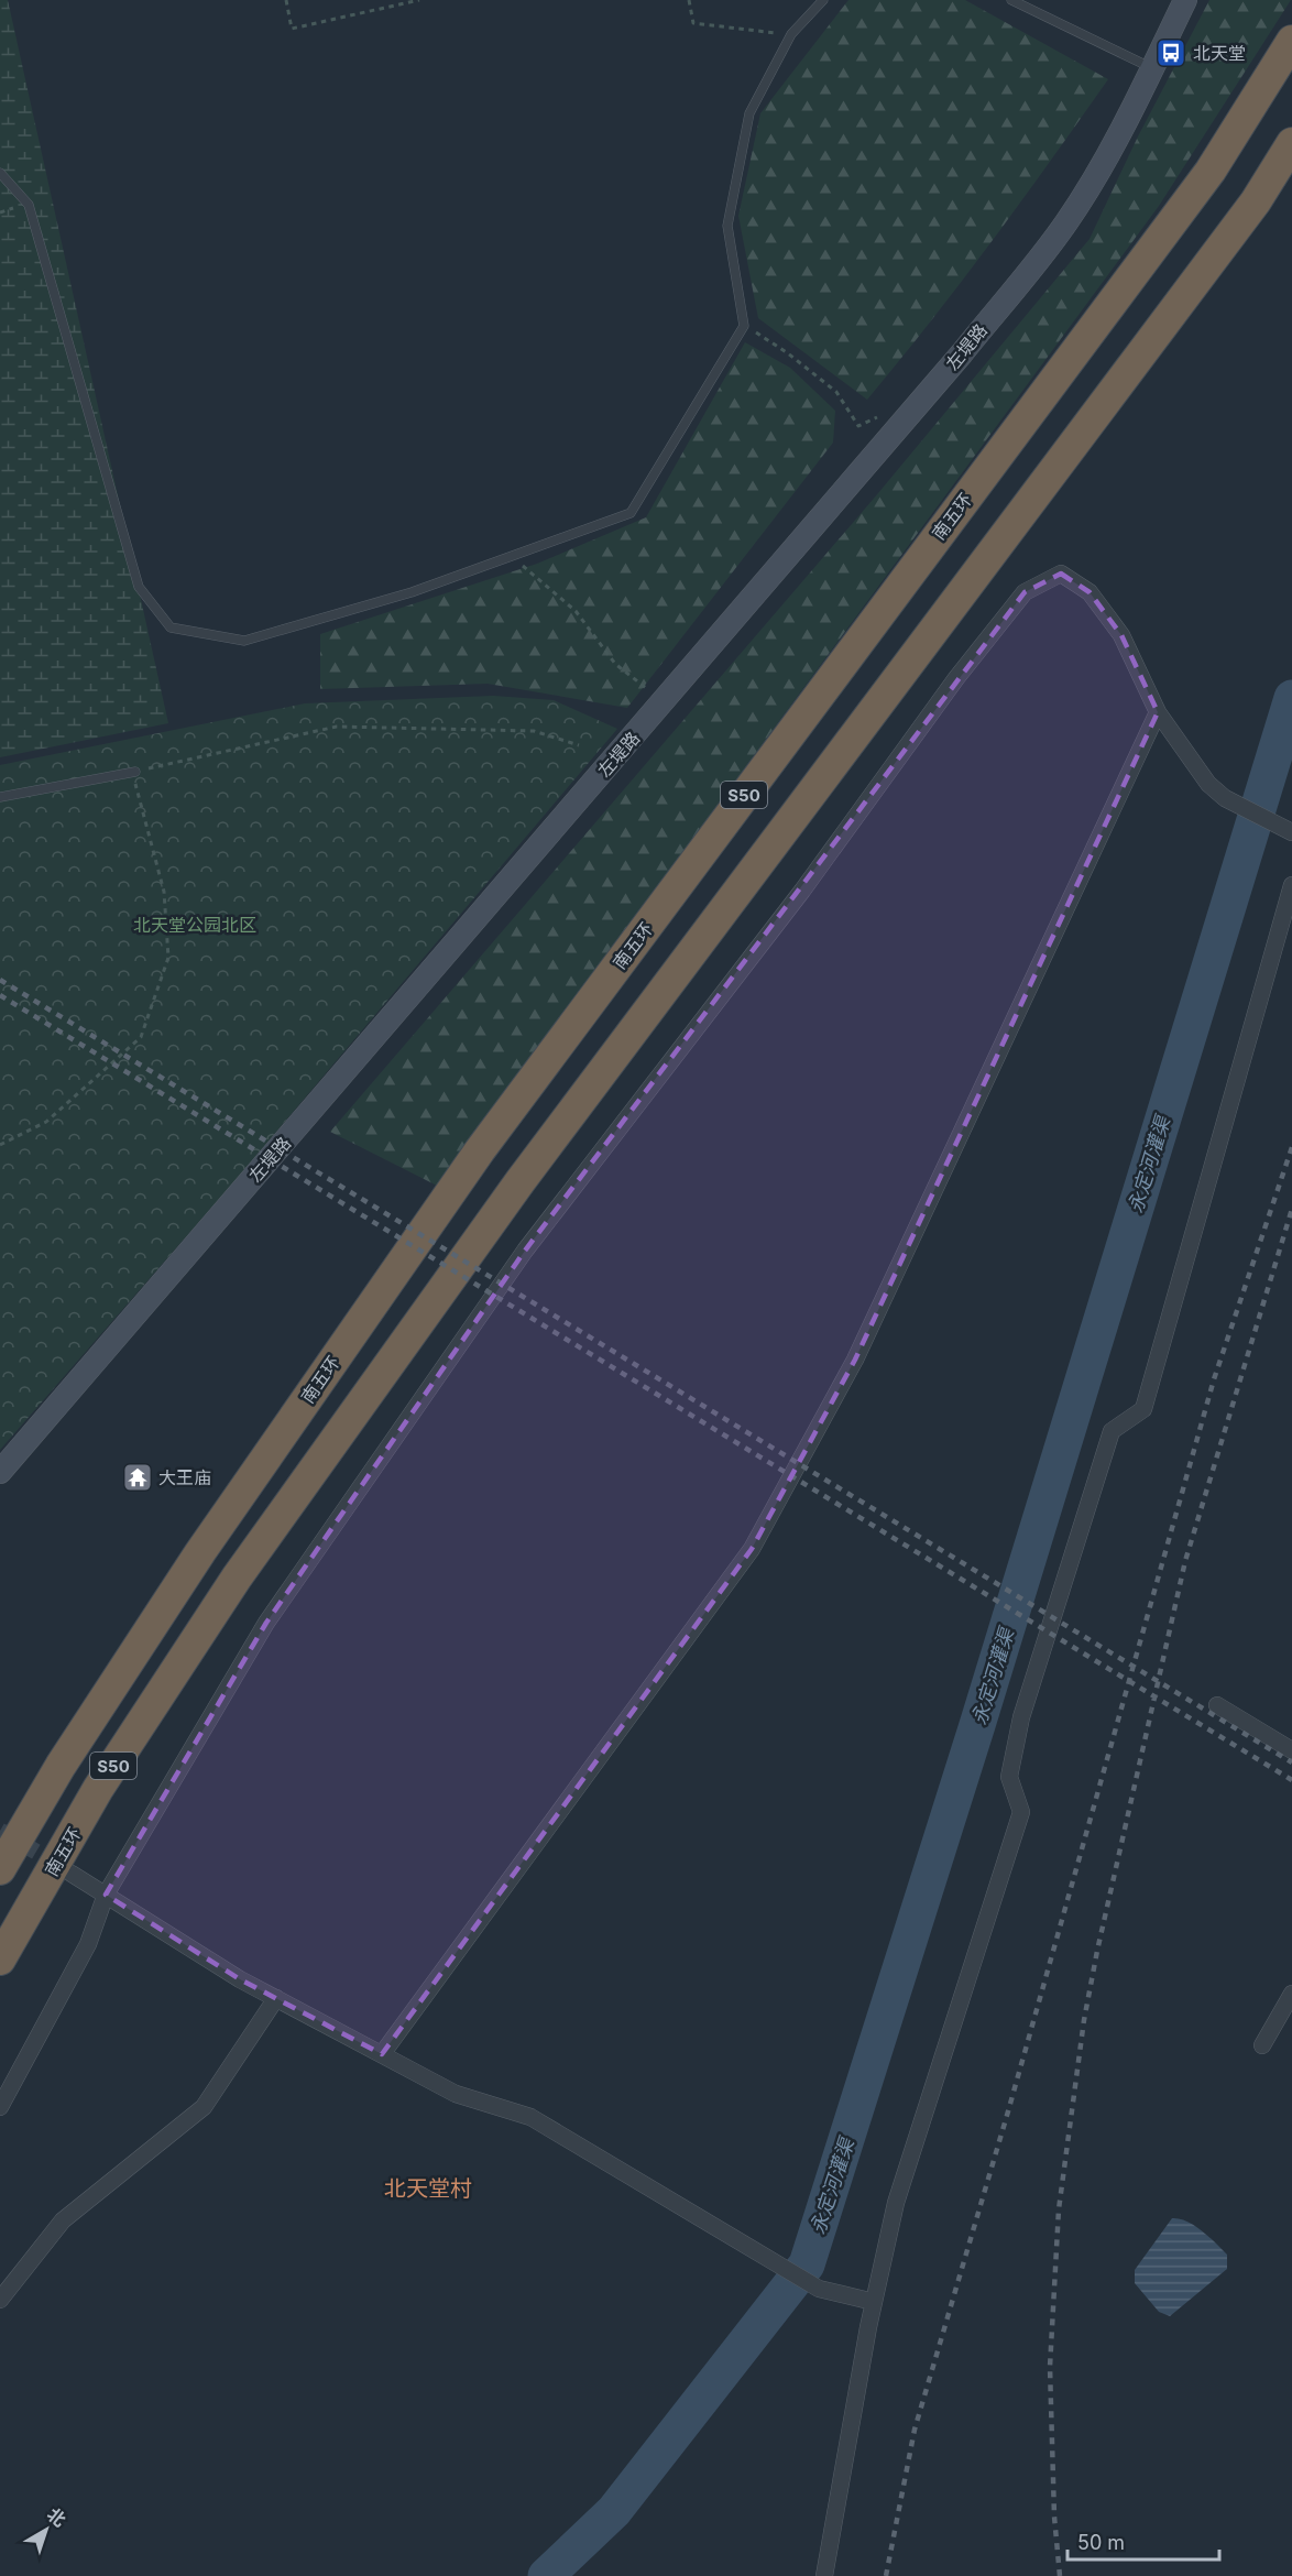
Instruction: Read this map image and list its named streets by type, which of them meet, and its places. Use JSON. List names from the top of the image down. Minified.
{"streets":{"highway":["南五环","S50"],"main road":["左堤路"]},"districts":["北天堂村"],"water":["永定河灌渠"],"parks":["北天堂公园北区"],"places":{"bus stop":["北天堂"],"temple":["大王庙"]},"scale_bar":"50 m","north":"top right"}
